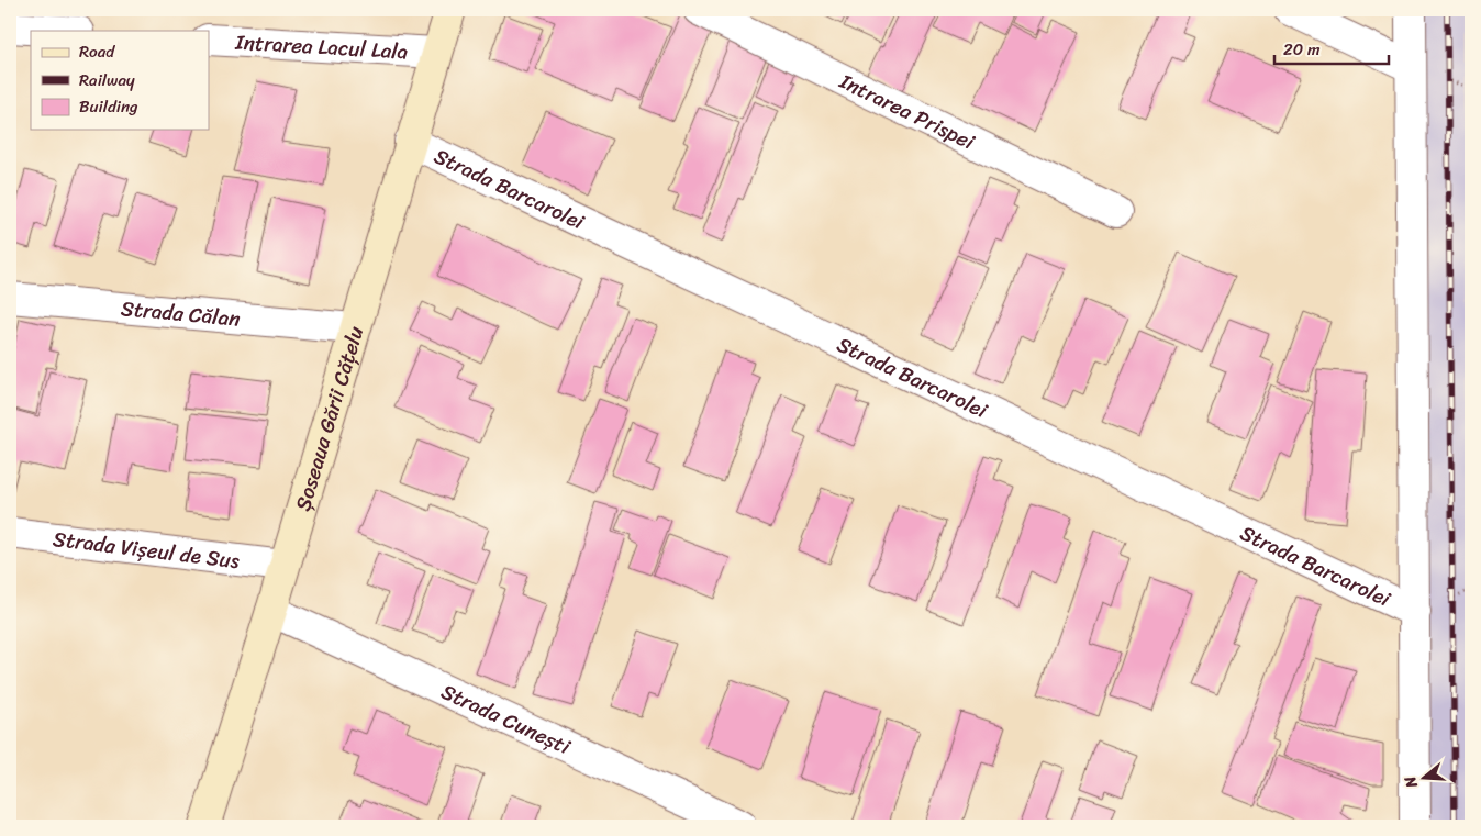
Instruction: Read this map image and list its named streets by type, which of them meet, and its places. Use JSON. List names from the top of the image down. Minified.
{"streets":{"main road":["Șoseaua Gării Cățelu"],"street":["Intrarea Lacul Lala","Intrarea Prispei","Strada Barcarolei","Strada Călan","Strada Vișeul de Sus","Strada Cunești"]},"crossings":[["Intrarea Lacul Lala","Șoseaua Gării Cățelu"],["Strada Barcarolei","Șoseaua Gării Cățelu"],["Strada Călan","Șoseaua Gării Cățelu"],["Șoseaua Gării Cățelu","Strada Vișeul de Sus"],["Șoseaua Gării Cățelu","Strada Cunești"]],"legend":["Road","Railway","Building"],"scale_bar":"20 m","north":"left"}
